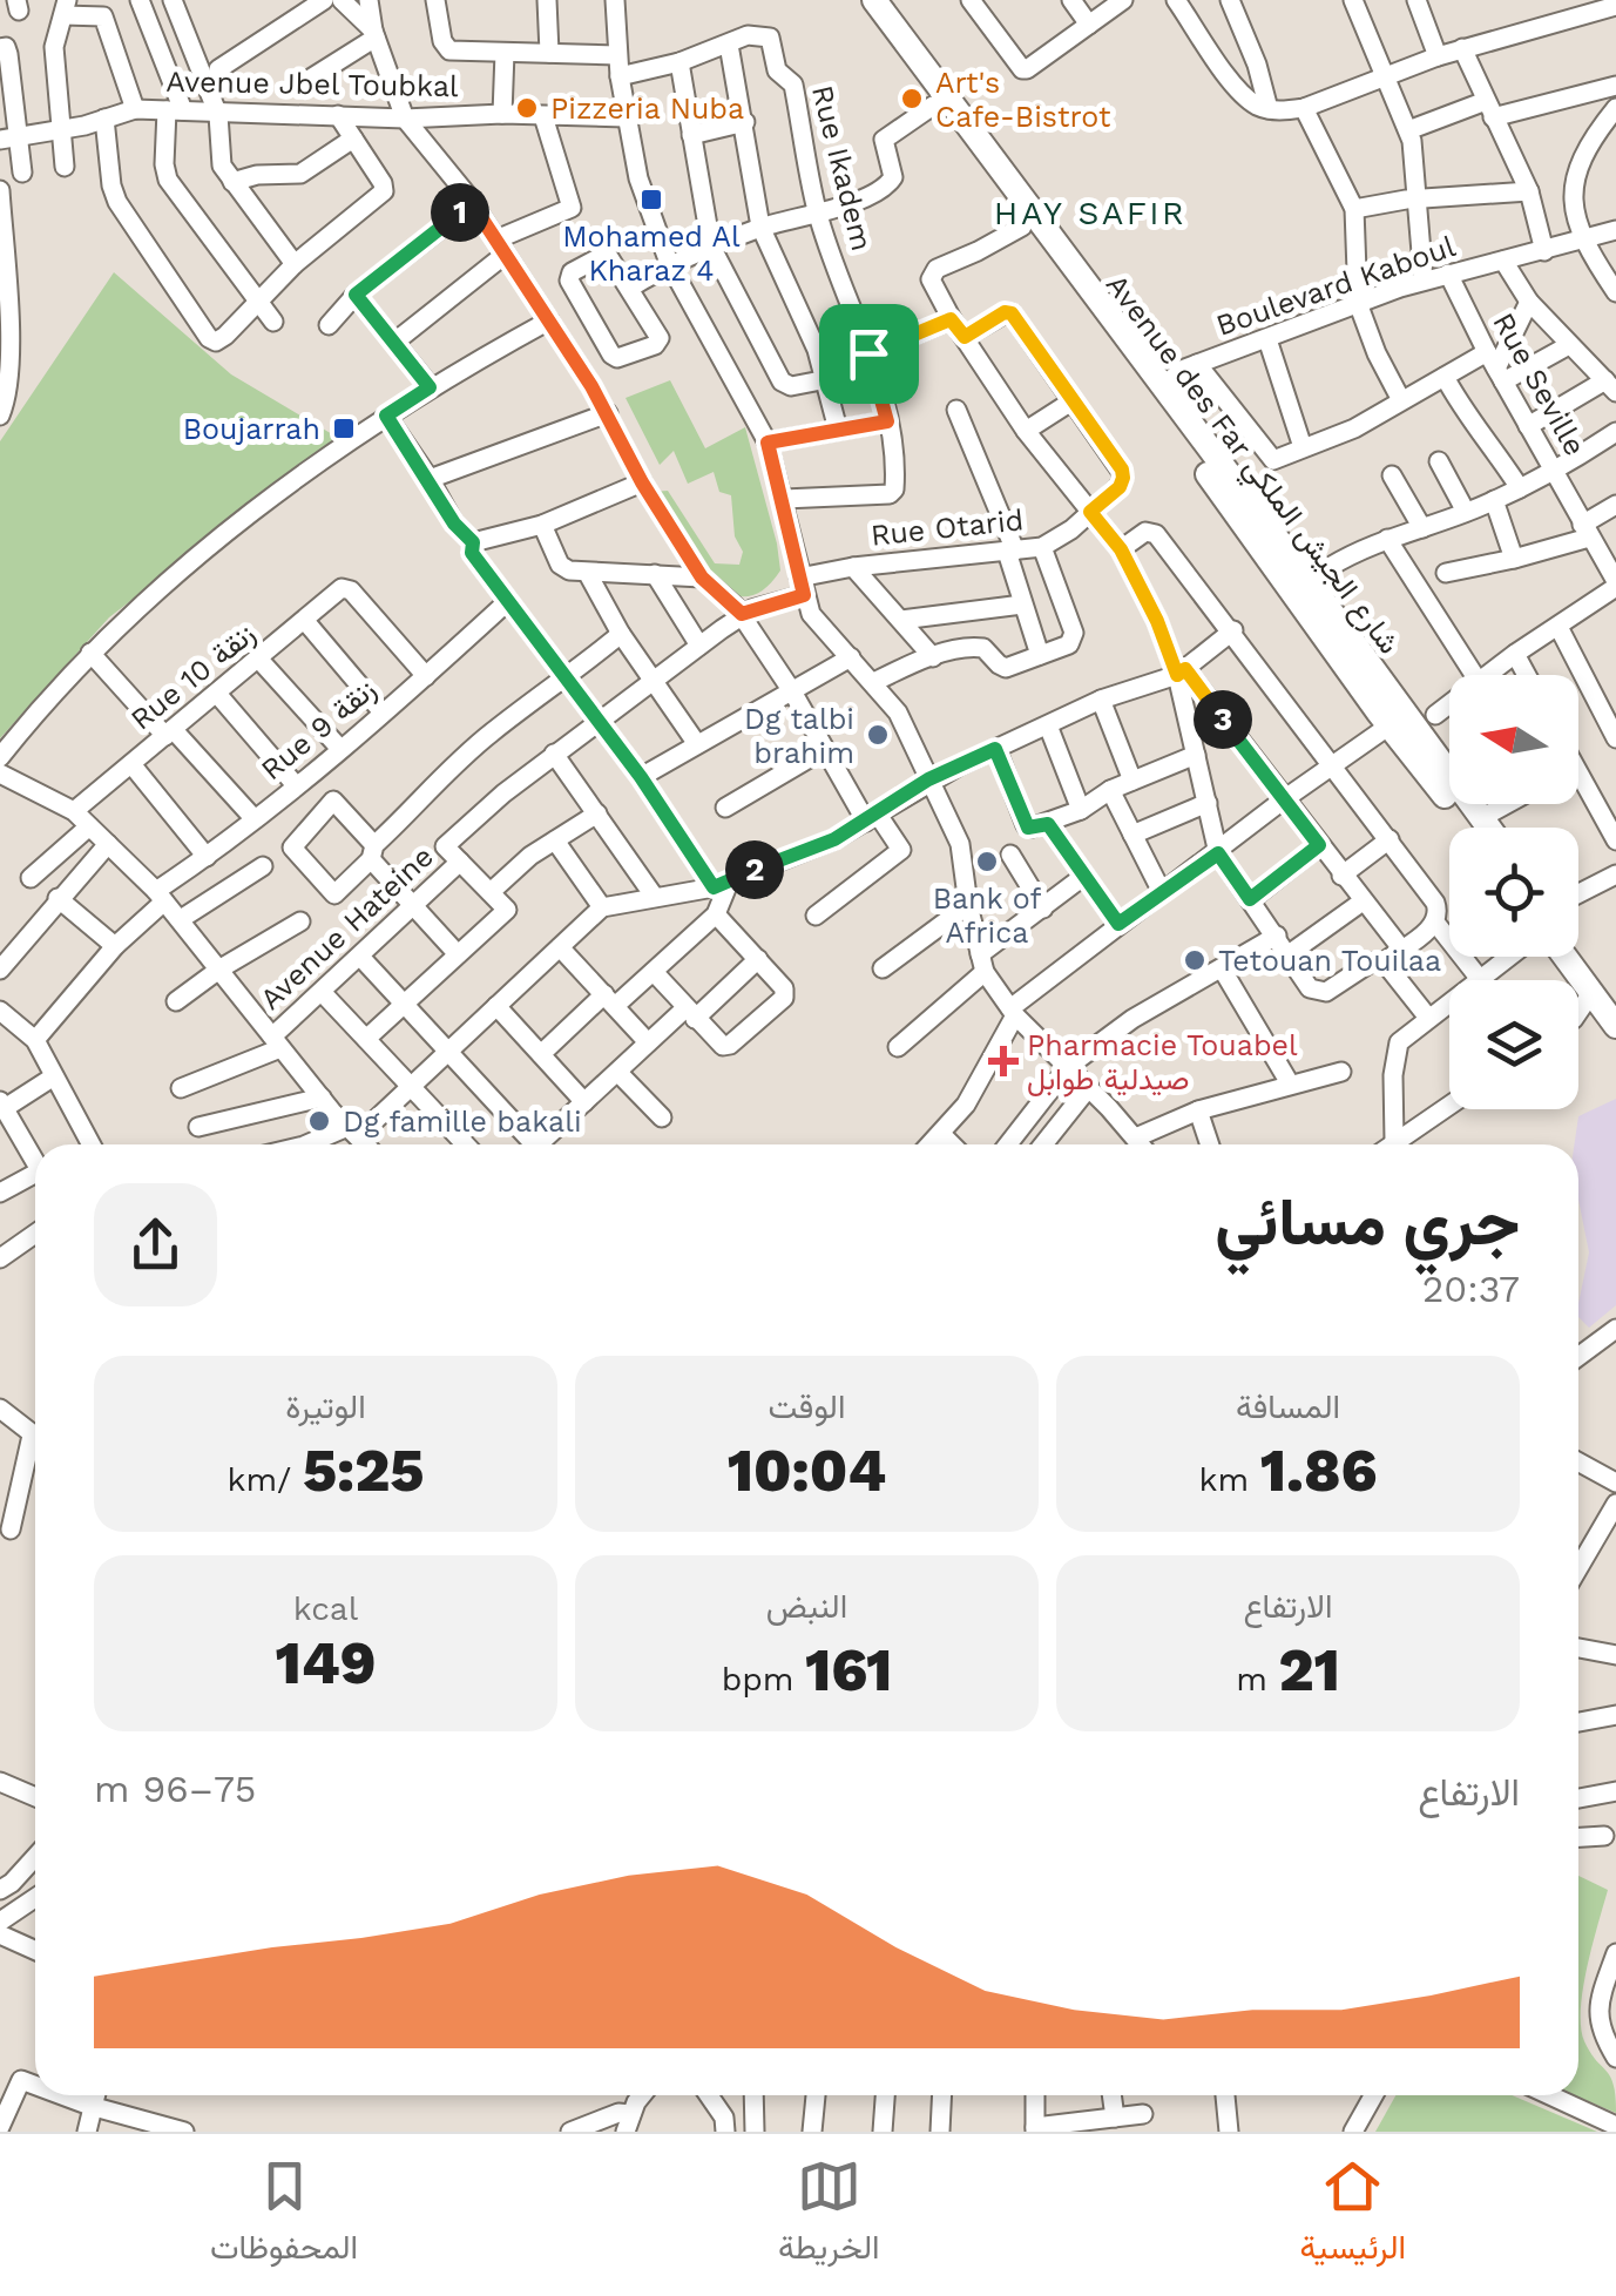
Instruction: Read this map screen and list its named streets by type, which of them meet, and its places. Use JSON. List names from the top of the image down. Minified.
{"streets":{"main road":["Avenue des Far شارع الجيش الملكي"],"street":["Avenue Jbel Toubkal","Rue Ikadem","Boulevard Kaboul","Rue Seville","Rue Otarid","Rue 10 زنقة","Rue 9 زنقة","Avenue Hateine"]},"crossings":[["Boulevard Kaboul","Rue Seville"],["Boulevard Kaboul","Avenue des Far شارع الجيش الملكي"],["Rue 10 زنقة","Rue 9 زنقة"]],"districts":["HAY SAFIR"],"places":{"other":["Art's Cafe-Bistrot","Pizzeria Nuba","Dg talbi brahim","Bank of Africa","Tetouan Touilaa","Dg famille bakali"],"transit":["Mohamed Al Kharaz 4","Boujarrah"],"health":["Pharmacie Touabel صيدلية طوابل"]},"north":"left","page":{"pins":["1","3","2"],"heading":["جري مسائي","20:37"],"stats":[["المسافة","1.86 km"],["الوقت","10:04"],["الوتيرة","5:25 /km"],["الارتفاع","21 m"],["النبض","161 bpm"],["kcal","149"]],"chart":["الارتفاع","75–96 m"],"tabs":["الرئيسية","الخريطة","المحفوظات"]}}
